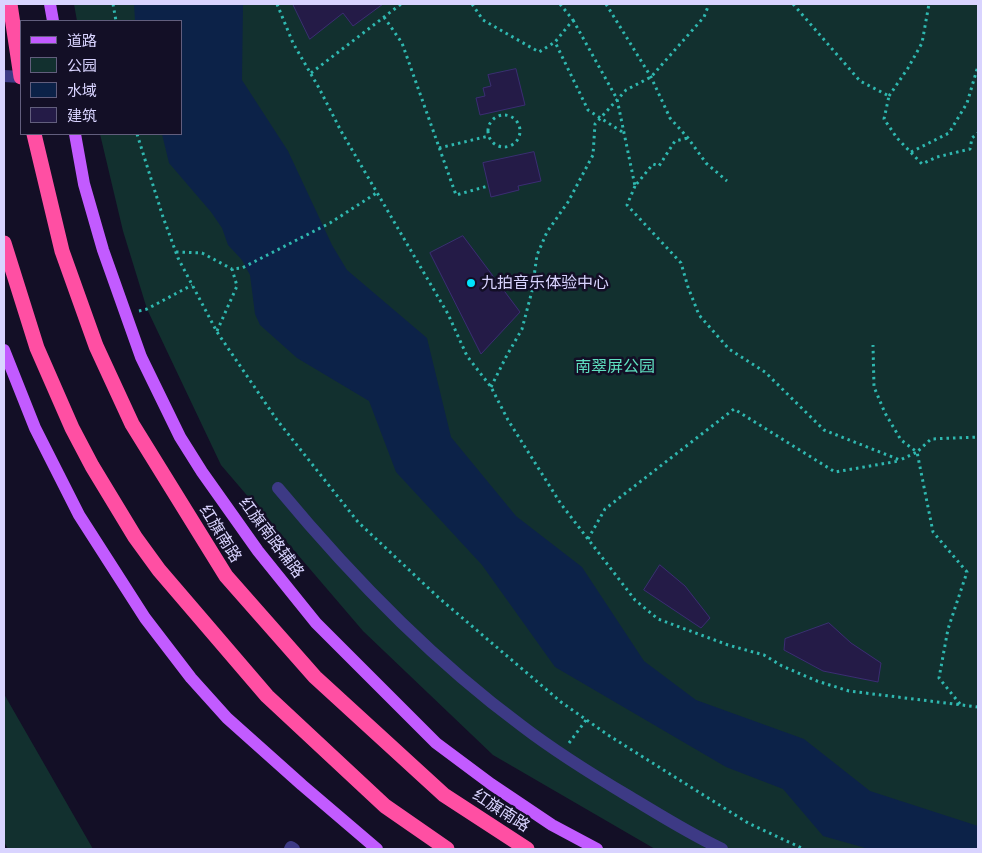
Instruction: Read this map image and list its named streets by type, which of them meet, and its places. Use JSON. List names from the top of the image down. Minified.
{"streets":{"highway":["红旗南路"],"main road":["红旗南路辅路"]},"parks":["南翠屏公园"],"places":["九拍音乐体验中心"],"legend":["道路","公园","水域","建筑"]}
